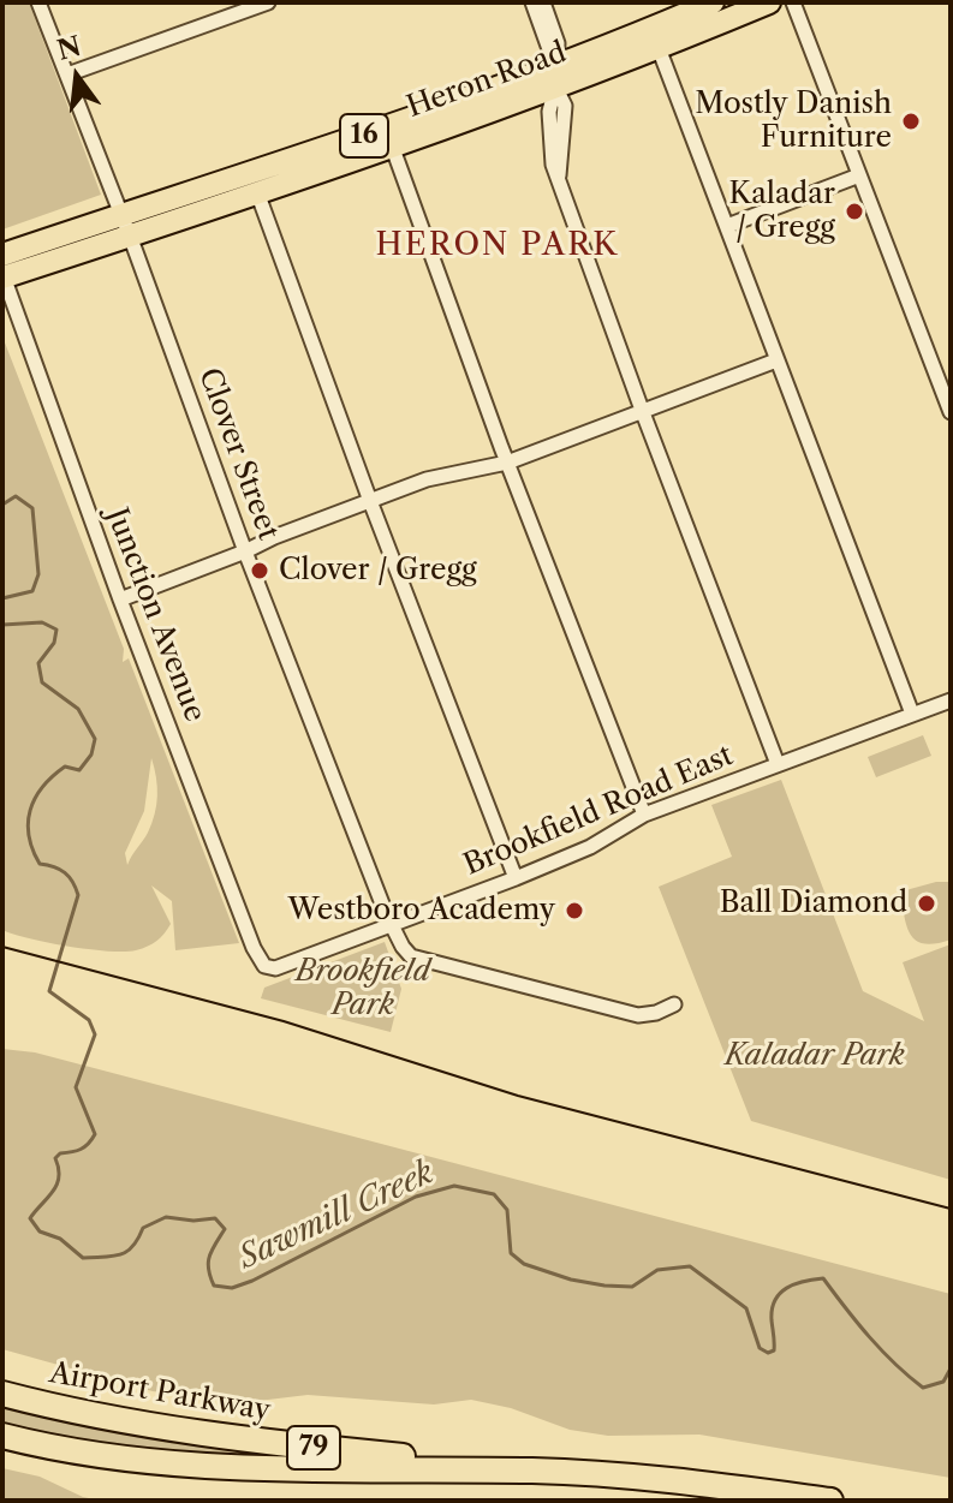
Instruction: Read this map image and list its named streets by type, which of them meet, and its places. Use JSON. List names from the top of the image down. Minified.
{"streets":{"highway":["Airport Parkway","79"],"main road":["Heron Road","16"],"street":["Clover Street","Junction Avenue","Brookfield Road East"]},"crossings":[["Heron Road","Clover Street"],["Heron Road","Junction Avenue"],["Clover Street","Brookfield Road East"],["Junction Avenue","Brookfield Road East"]],"districts":["HERON PARK"],"water":["Sawmill Creek"],"parks":["Brookfield Park","Kaladar Park"],"places":["Mostly Danish Furniture","Kaladar / Gregg","Clover / Gregg","Ball Diamond","Westboro Academy"],"north":"top"}
